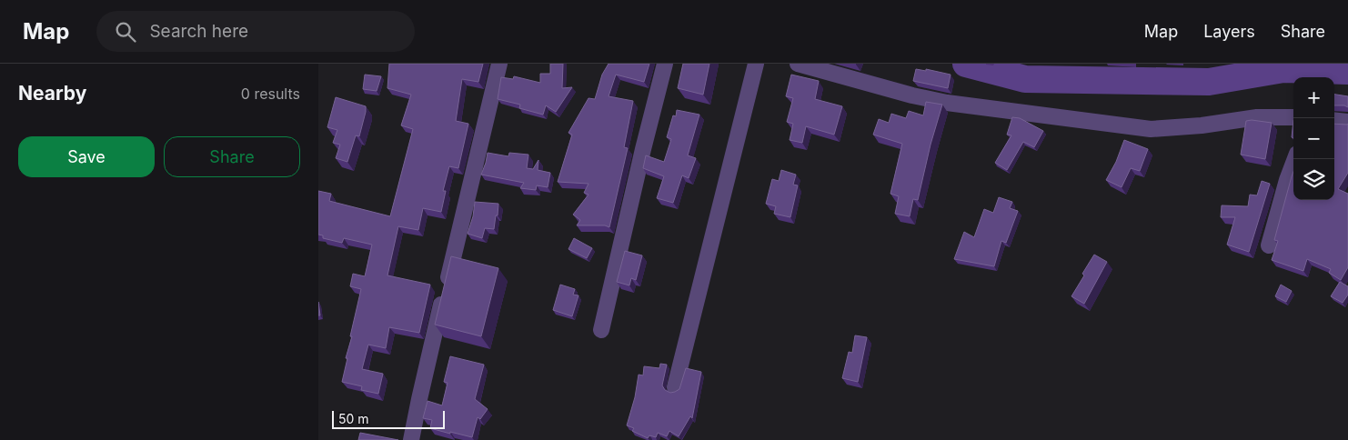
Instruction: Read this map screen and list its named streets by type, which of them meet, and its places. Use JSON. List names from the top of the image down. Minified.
{"scale_bar":"50 m","page":{"header":"Map","search":"Search here","nav":["Map","Layers","Share"],"heading":["Nearby","0 results"],"map_buttons":["+","−"],"buttons":["Save","Share"],"scale":"50 m"}}
